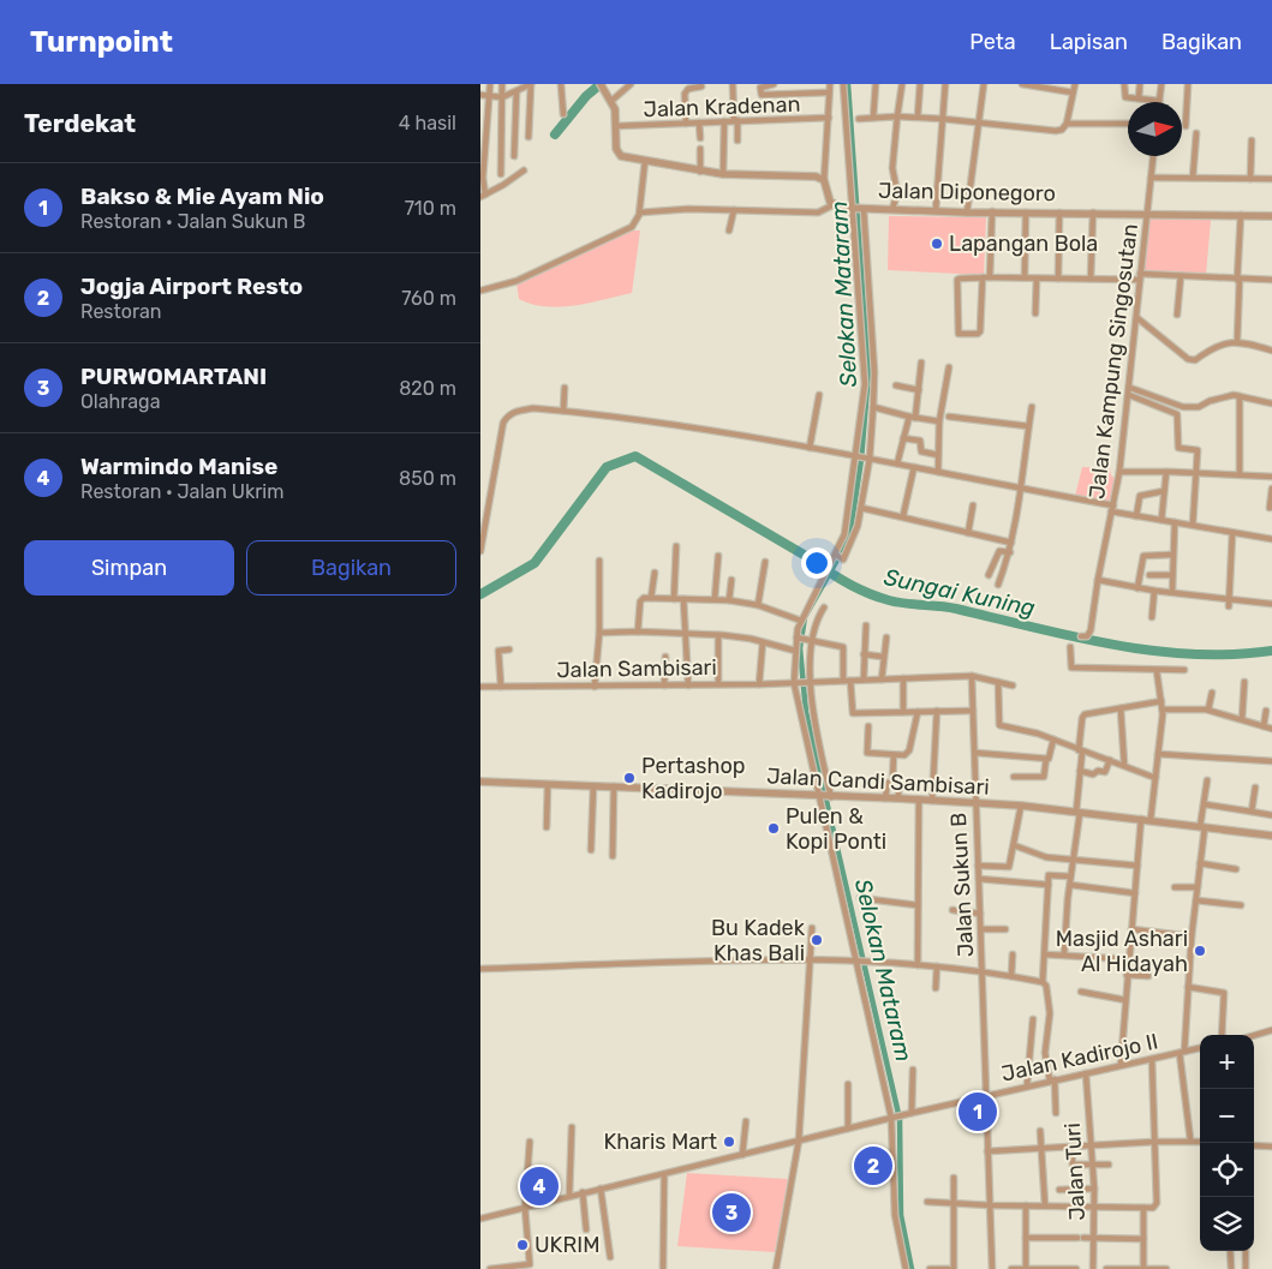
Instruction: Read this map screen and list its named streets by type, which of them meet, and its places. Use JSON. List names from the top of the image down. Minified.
{"streets":{"street":["Jalan Kradenan","Jalan Diponegoro","Jalan Kampung Singosutan","Jalan Sambisari","Jalan Candi Sambisari","Jalan Sukun B","Jalan Kadirojo II","Jalan Turi"]},"crossings":[["Jalan Diponegoro","Jalan Kampung Singosutan"],["Jalan Candi Sambisari","Jalan Sukun B"],["Jalan Sukun B","Jalan Kadirojo II"],["Jalan Kadirojo II","Jalan Turi"]],"water":["Selokan Mataram","Sungai Kuning"],"places":["Lapangan Bola","Pertashop Kadirojo","Pulen & Kopi Ponti","Bu Kadek Khas Bali","Masjid Ashari Al Hidayah","Kharis Mart","UKRIM"],"north":"right","page":{"header":"Turnpoint","nav":["Peta","Lapisan","Bagikan"],"heading":["Terdekat","4 hasil"],"list":[{"mark":"1","name":"Bakso & Mie Ayam Nio","note":"Restoran · Jalan Sukun B","value":"710 m"},{"mark":"2","name":"Jogja Airport Resto","note":"Restoran","value":"760 m"},{"mark":"3","name":"PURWOMARTANI","note":"Olahraga","value":"820 m"},{"mark":"4","name":"Warmindo Manise","note":"Restoran · Jalan Ukrim","value":"850 m"}],"buttons":["Simpan","Bagikan"],"map_buttons":["+","−"],"pins":["1","2","4","3"]}}
